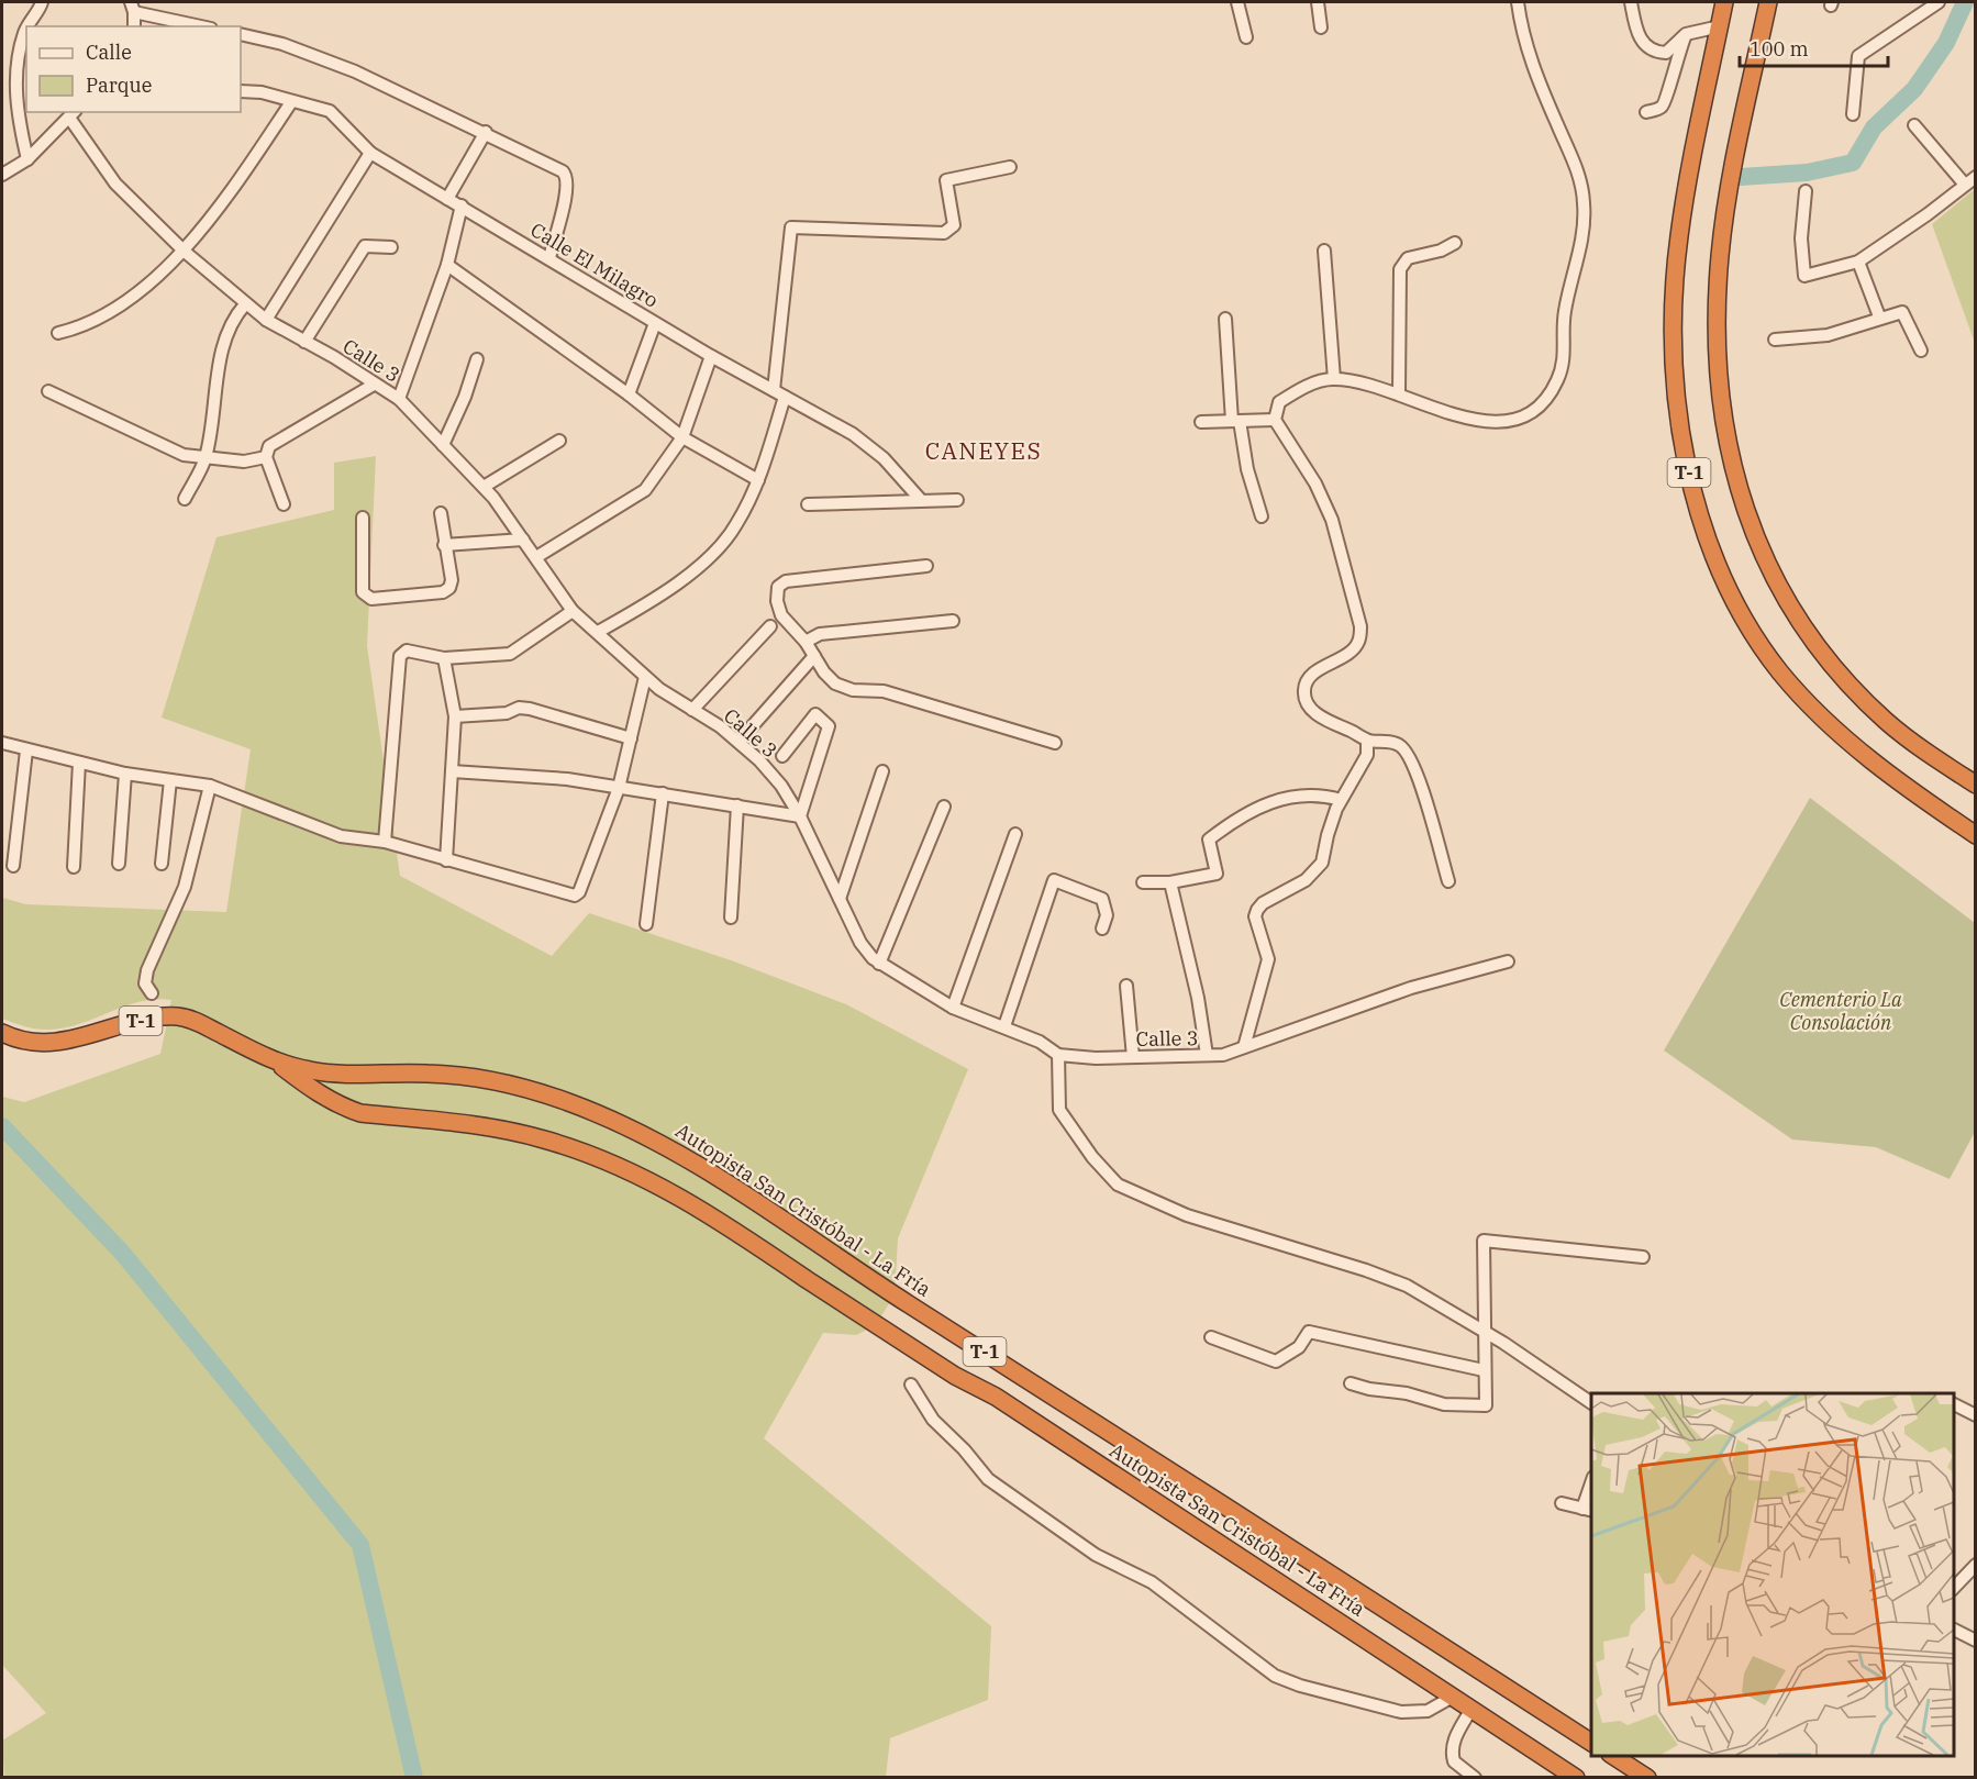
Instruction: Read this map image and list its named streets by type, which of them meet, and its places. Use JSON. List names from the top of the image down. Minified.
{"streets":{"highway":["T-1","Autopista San Cristóbal - La Fría"],"street":["Calle El Milagro","Calle 3"]},"crossings":[["T-1","Autopista San Cristóbal - La Fría"]],"districts":["CANEYES"],"parks":["Cementerio La Consolación"],"legend":["Calle","Parque"],"scale_bar":"100 m"}
